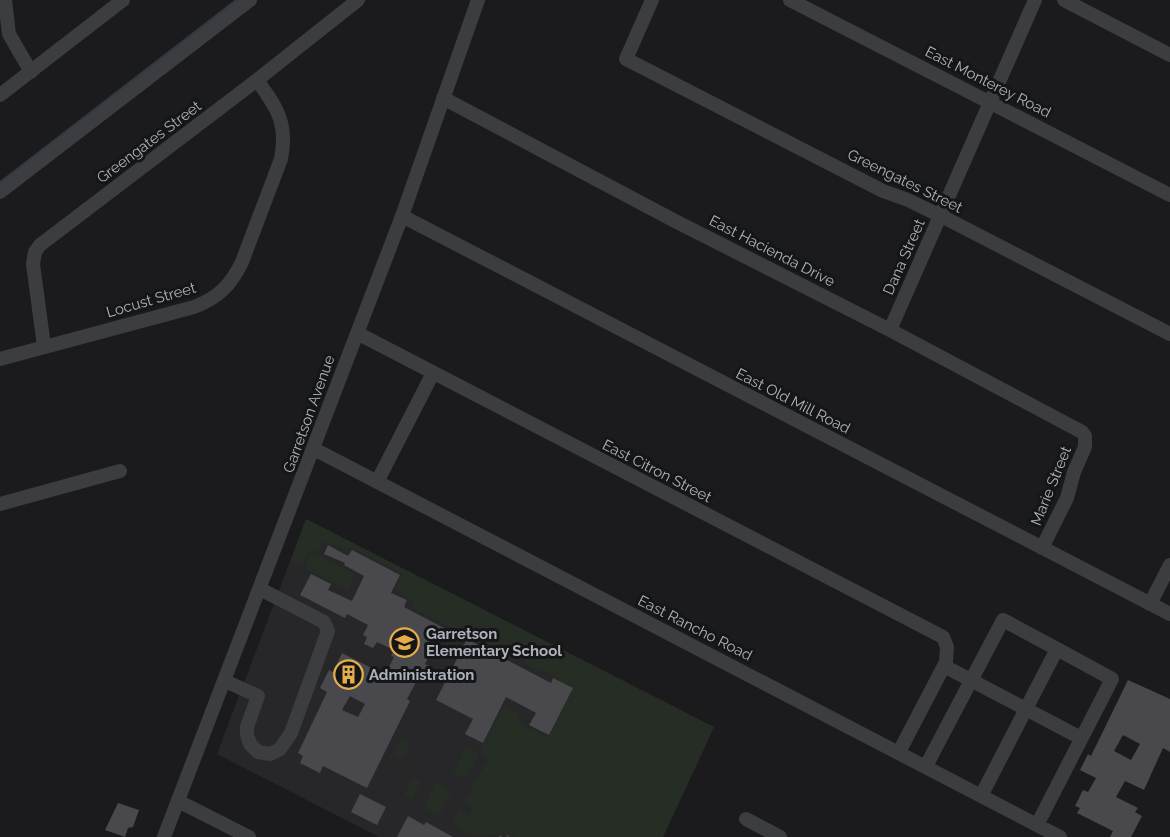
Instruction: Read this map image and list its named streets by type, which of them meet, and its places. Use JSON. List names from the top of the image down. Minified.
{"streets":{"street":["East Monterey Road","Greengates Street","East Hacienda Drive","Dana Street","Locust Street","East Old Mill Road","Garretson Avenue","East Citron Street","Marie Street","East Rancho Road"]},"crossings":[["East Monterey Road","Dana Street"],["Greengates Street","Dana Street"],["Greengates Street","Locust Street"],["East Hacienda Drive","Dana Street"],["East Hacienda Drive","Garretson Avenue"],["East Hacienda Drive","Marie Street"],["East Old Mill Road","Garretson Avenue"],["East Old Mill Road","Marie Street"],["Garretson Avenue","East Citron Street"],["Garretson Avenue","East Rancho Road"]],"places":{"school or university":["Garretson Elementary School"],"building":["Administration"]}}
